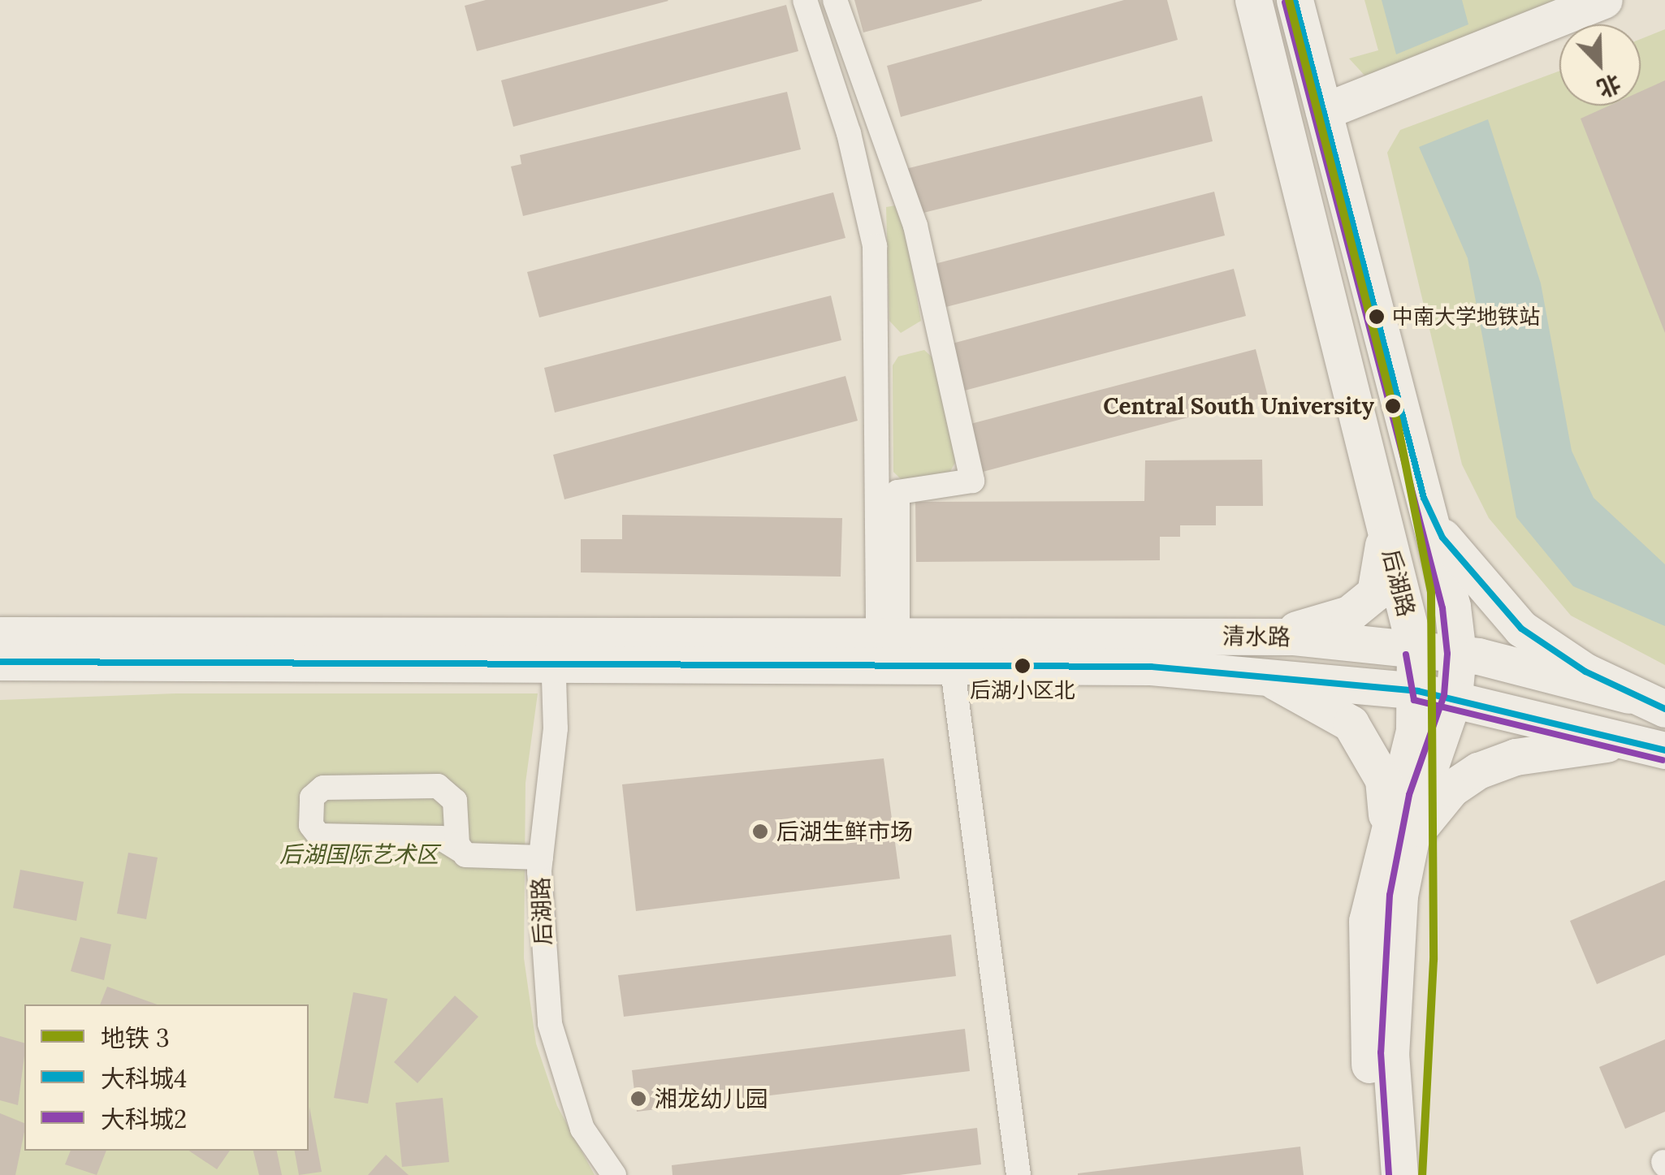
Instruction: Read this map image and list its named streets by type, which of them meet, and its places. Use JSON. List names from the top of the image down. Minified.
{"streets":{"main road":["后湖路","清水路"]},"crossings":[["后湖路","清水路"]],"parks":["后湖国际艺术区"],"places":["中南大学地铁站","Central South University","后湖小区北","后湖生鲜市场","湘龙幼儿园"],"lines":["metro line 3","transit line 大科城4","transit line 大科城2"],"legend":["地铁 3","大科城4","大科城2"],"north":"bottom right"}
